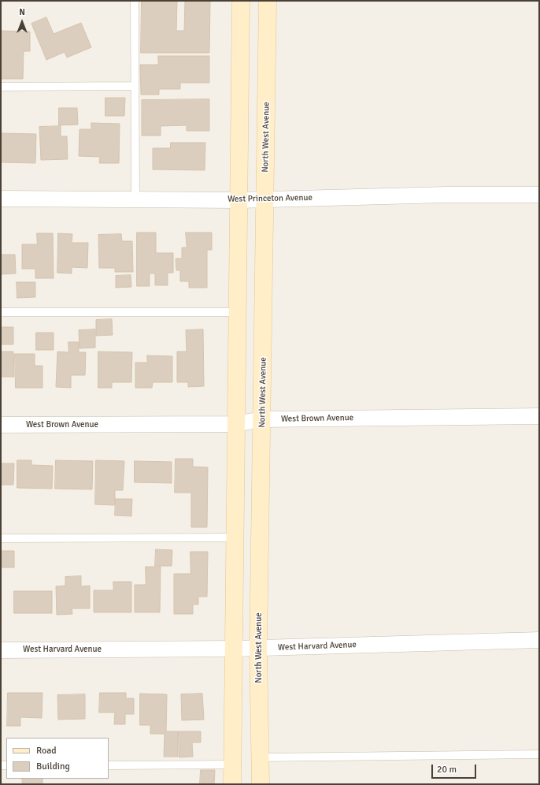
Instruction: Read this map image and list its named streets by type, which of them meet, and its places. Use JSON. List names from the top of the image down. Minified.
{"streets":{"main road":["North West Avenue"],"street":["West Princeton Avenue","West Brown Avenue","West Harvard Avenue"]},"crossings":[["North West Avenue","West Princeton Avenue"],["North West Avenue","West Brown Avenue"],["North West Avenue","West Harvard Avenue"]],"legend":["Road","Building"],"scale_bar":"20 m","north":"top"}
